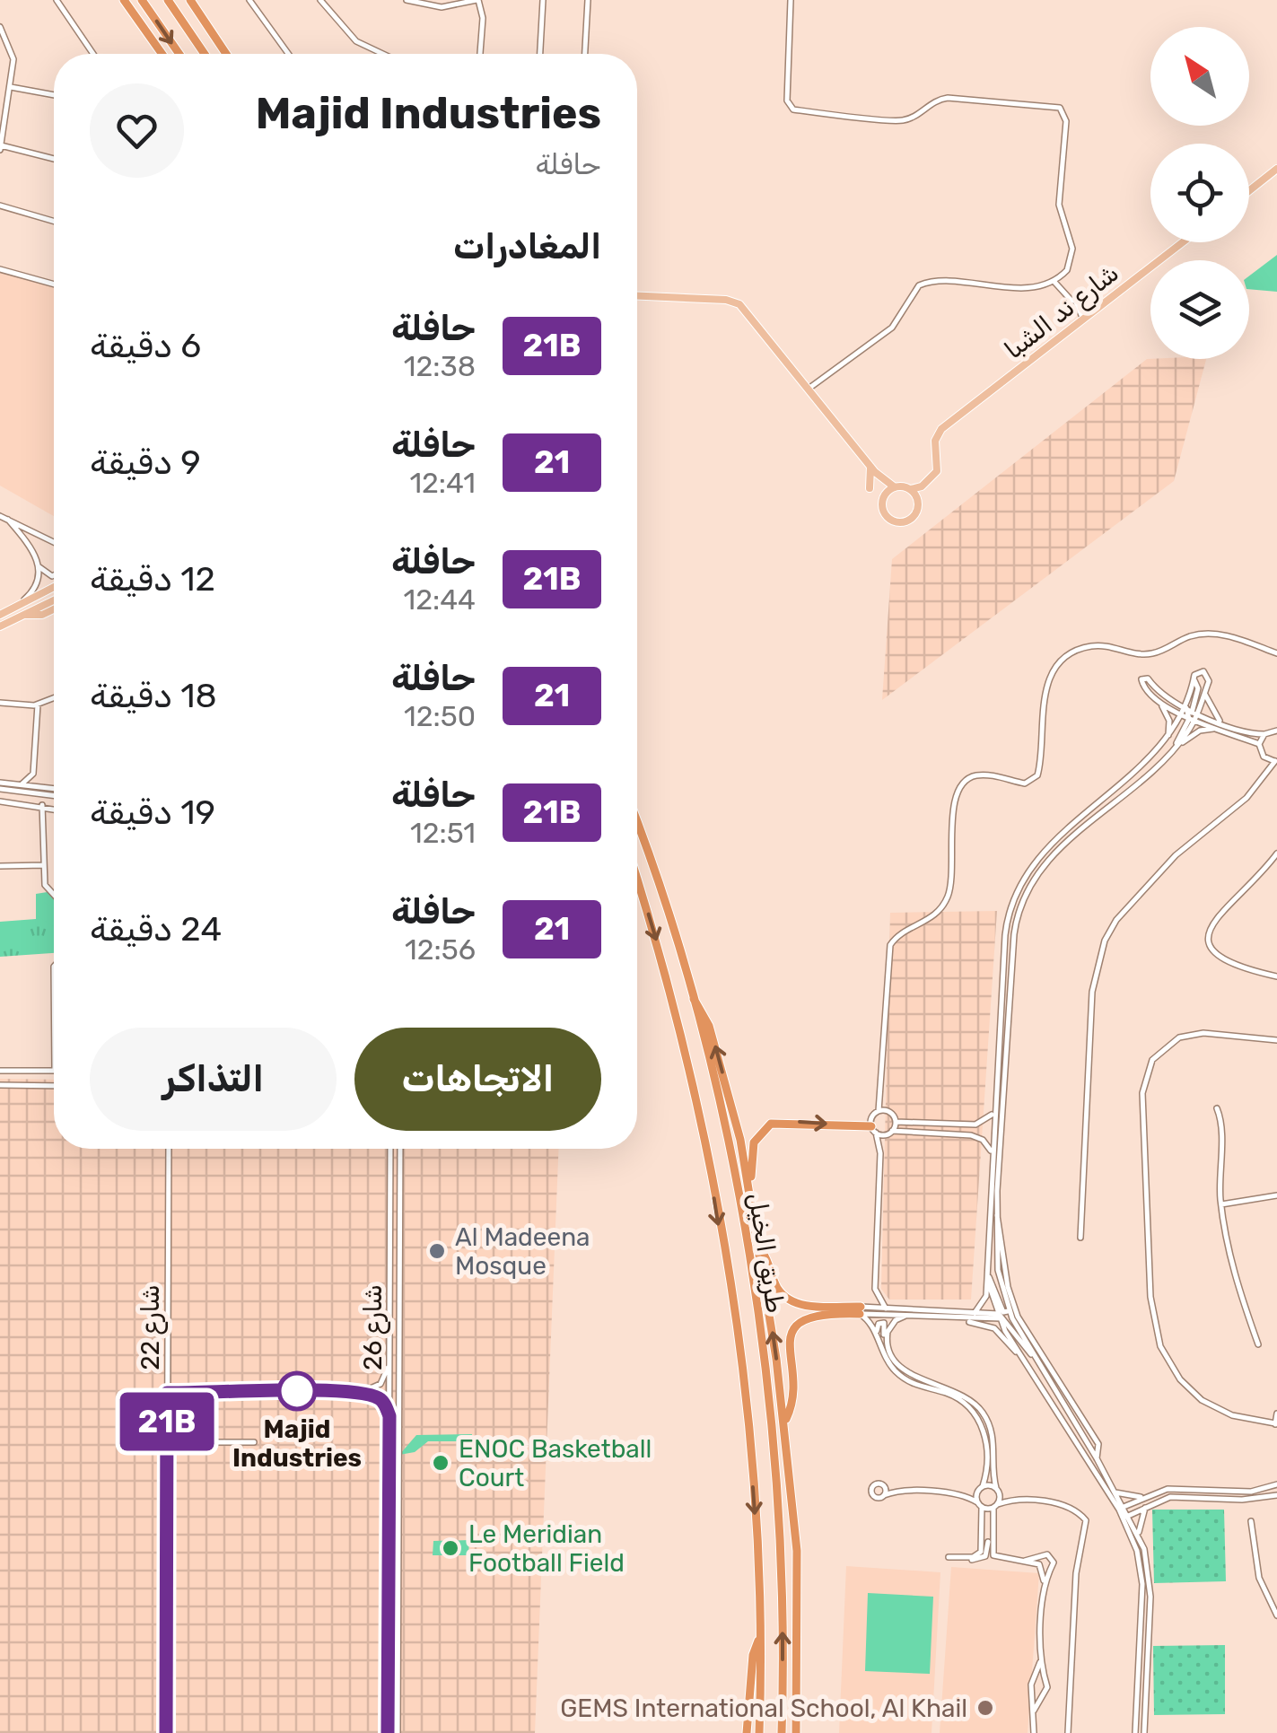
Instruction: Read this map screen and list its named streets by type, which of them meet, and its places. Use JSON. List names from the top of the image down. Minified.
{"streets":{"highway":["طريق الخيل"],"main road":["شارع ند الشبا"],"street":["شارع 22","شارع 26"]},"places":["Al Madeena Mosque","Majid Industries","ENOC Basketball Court","Le Meridian Football Field","GEMS International School, Al Khail"],"lines":["bus line 21B"],"north":"top left","page":{"on_map":"21B","heading":[["Majid Industries","حافلة"],"المغادرات"],"list":[{"mark":"21B","name":"حافلة","note":"12:38","value":"6 دقيقة"},{"mark":"21","name":"حافلة","note":"12:41","value":"9 دقيقة"},{"mark":"21B","name":"حافلة","note":"12:44","value":"12 دقيقة"},{"mark":"21","name":"حافلة","note":"12:50","value":"18 دقيقة"},{"mark":"21B","name":"حافلة","note":"12:51","value":"19 دقيقة"},{"mark":"21","name":"حافلة","note":"12:56","value":"24 دقيقة"}],"buttons":["الاتجاهات","التذاكر"]}}
